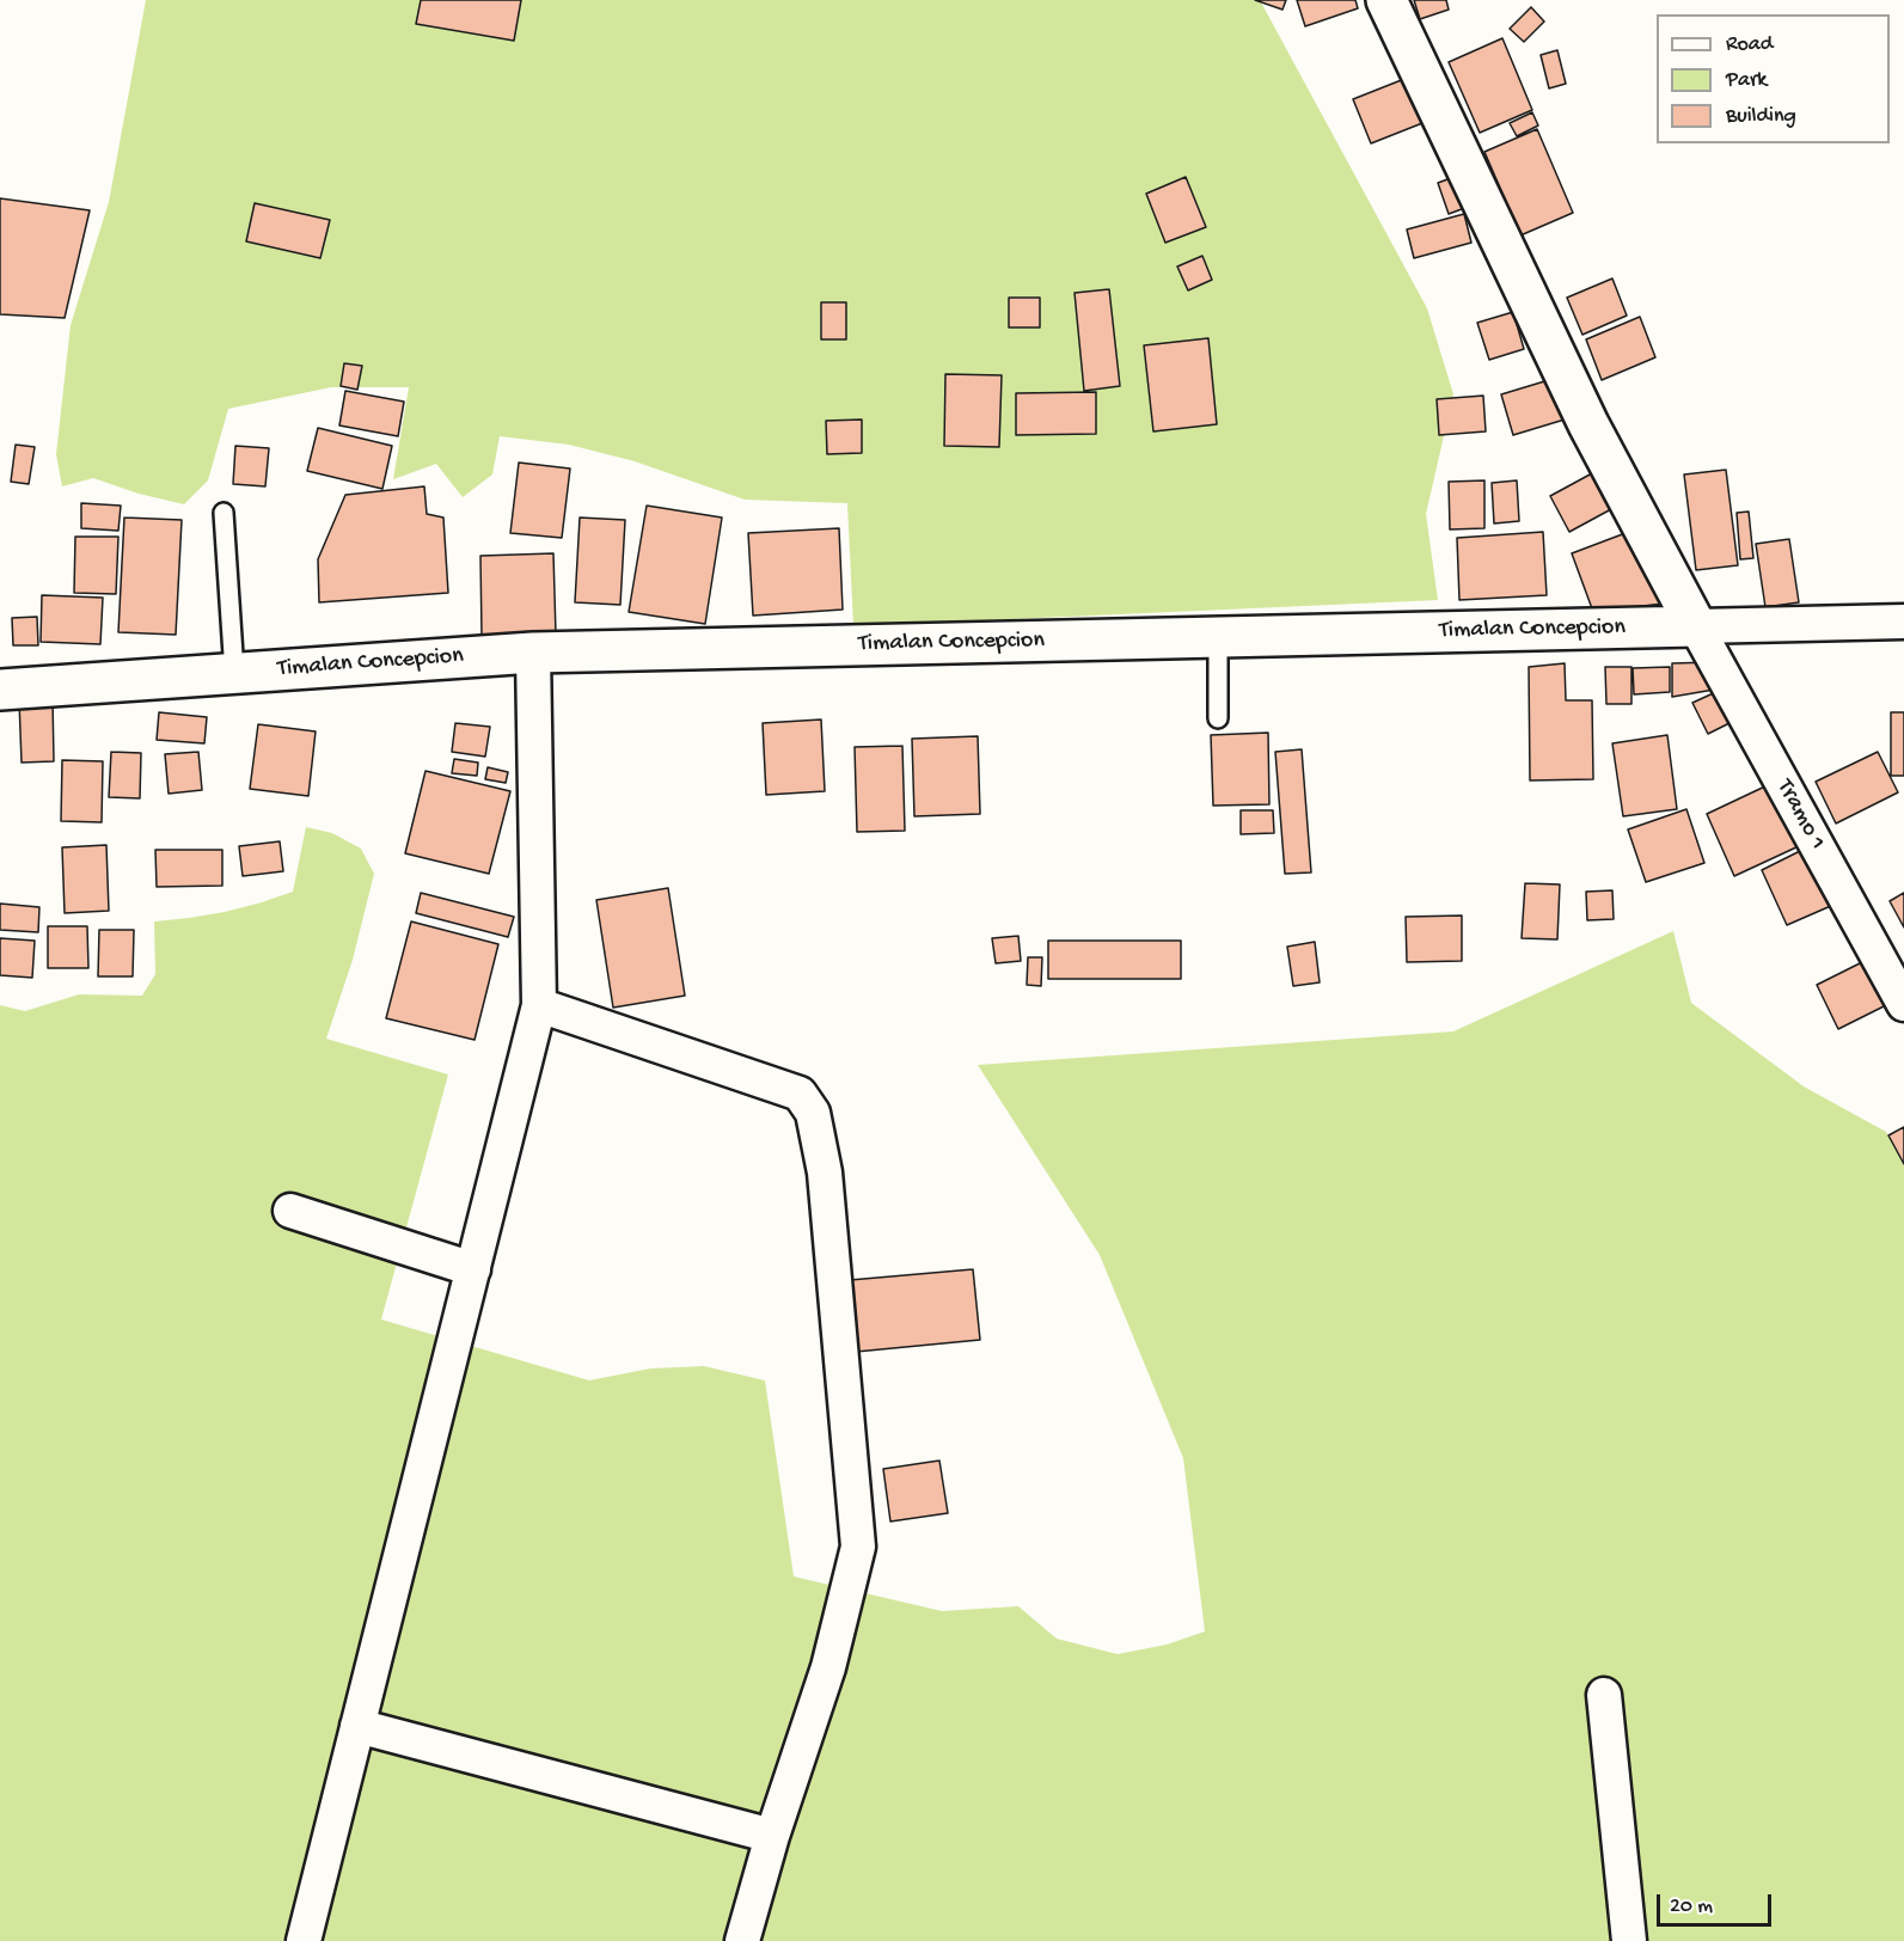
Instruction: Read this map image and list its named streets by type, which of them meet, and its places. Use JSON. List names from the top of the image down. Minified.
{"streets":{"street":["Timalan Concepcion","Tramo 1"]},"crossings":[["Timalan Concepcion","Tramo 1"]],"legend":["Road","Park","Building"],"scale_bar":"20 m"}
